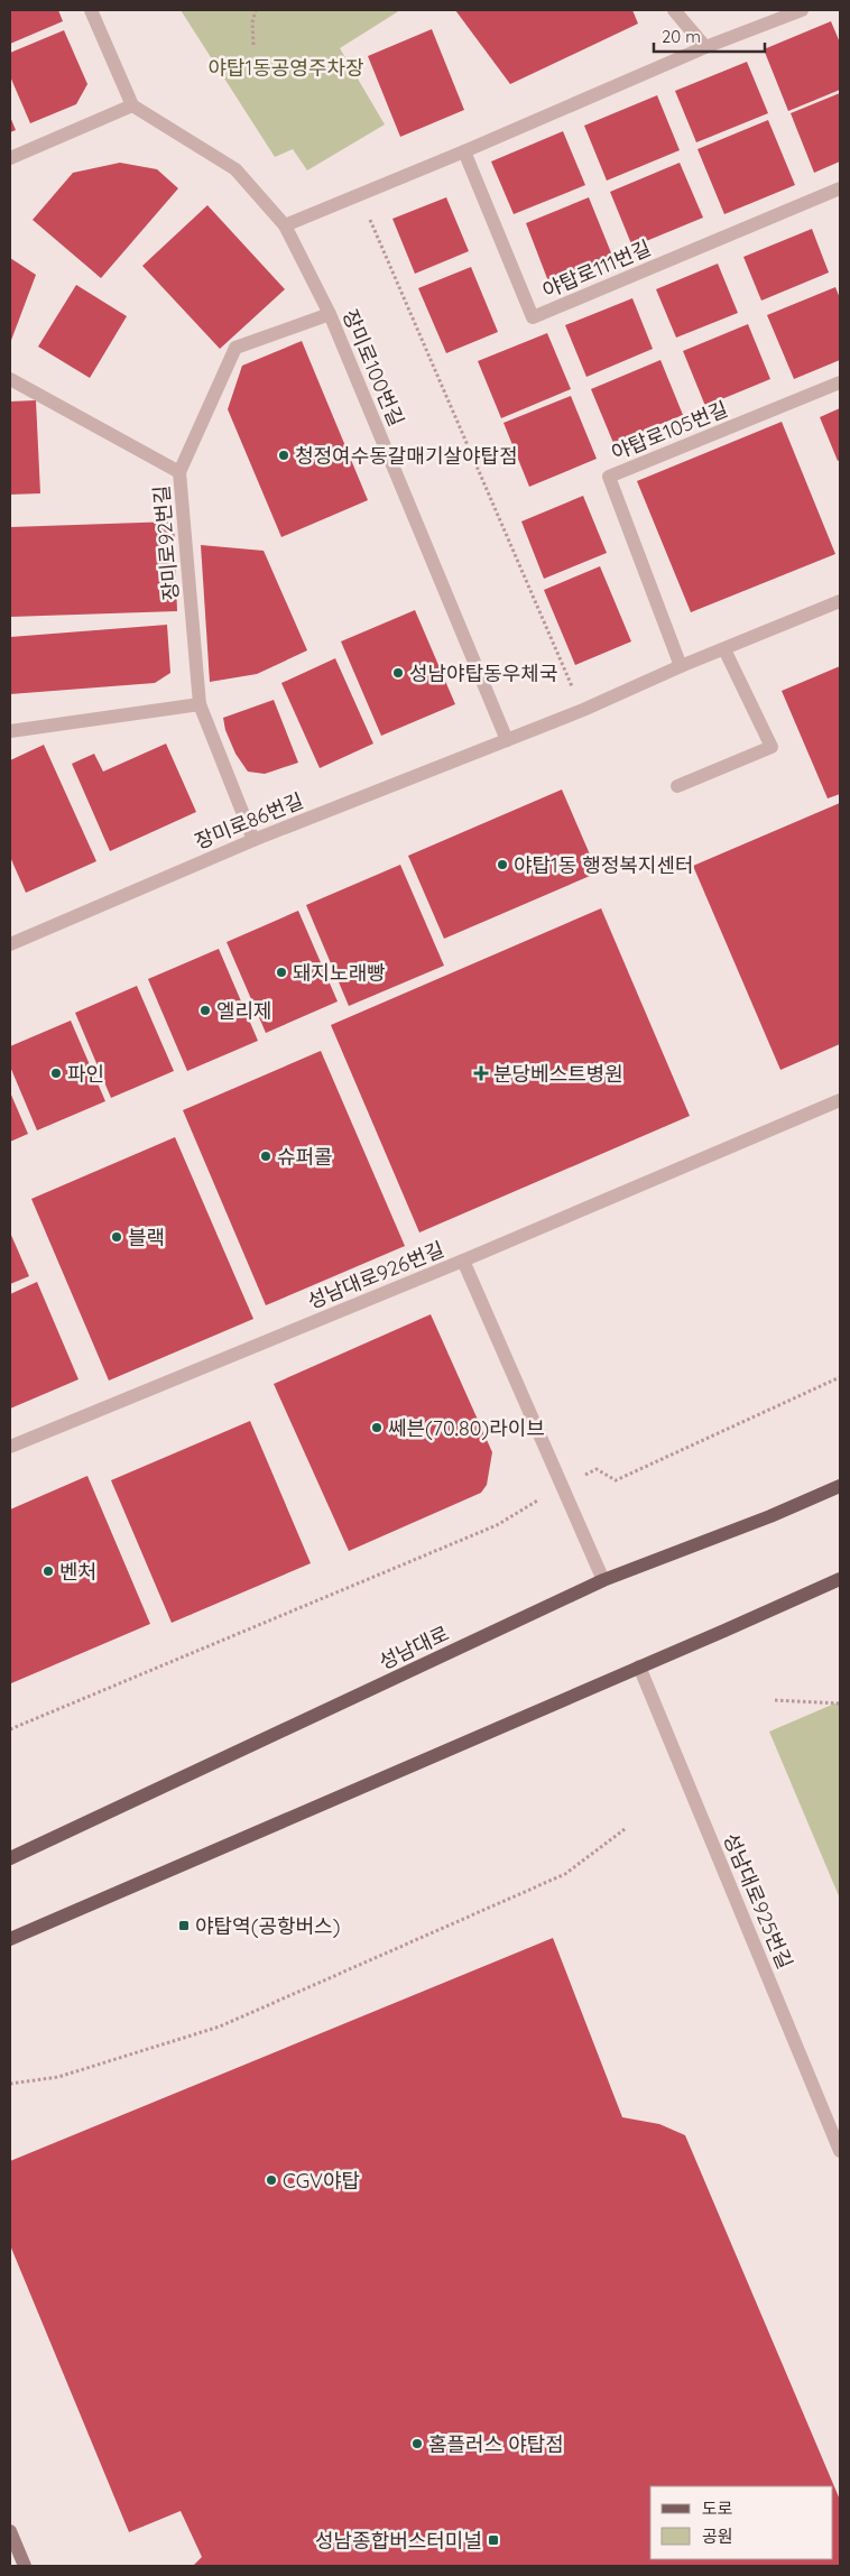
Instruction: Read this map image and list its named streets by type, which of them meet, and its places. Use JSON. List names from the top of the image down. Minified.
{"streets":{"main road":["성남대로"],"street":["야탑로111번길","장미로100번길","야탑로105번길","장미로92번길","장미로86번길","성남대로926번길","성남대로925번길"]},"crossings":[["장미로100번길","장미로86번길"],["장미로92번길","장미로86번길"],["성남대로926번길","성남대로"]],"parks":["야탑1동공영주차장"],"places":{"other":["청정여수동갈매기살야탑점","성남야탑동우체국","야탑1동 행정복지센터","돼지노래빵","엘리제","파인","슈퍼콜","블랙","쎄븐(70.80)라이브","벤처","CGV야탑","홈플러스 야탑점"],"health":["분당베스트병원"],"transit":["야탑역(공항버스)","성남종합버스터미널"]},"legend":["도로","공원"],"scale_bar":"20 m"}
